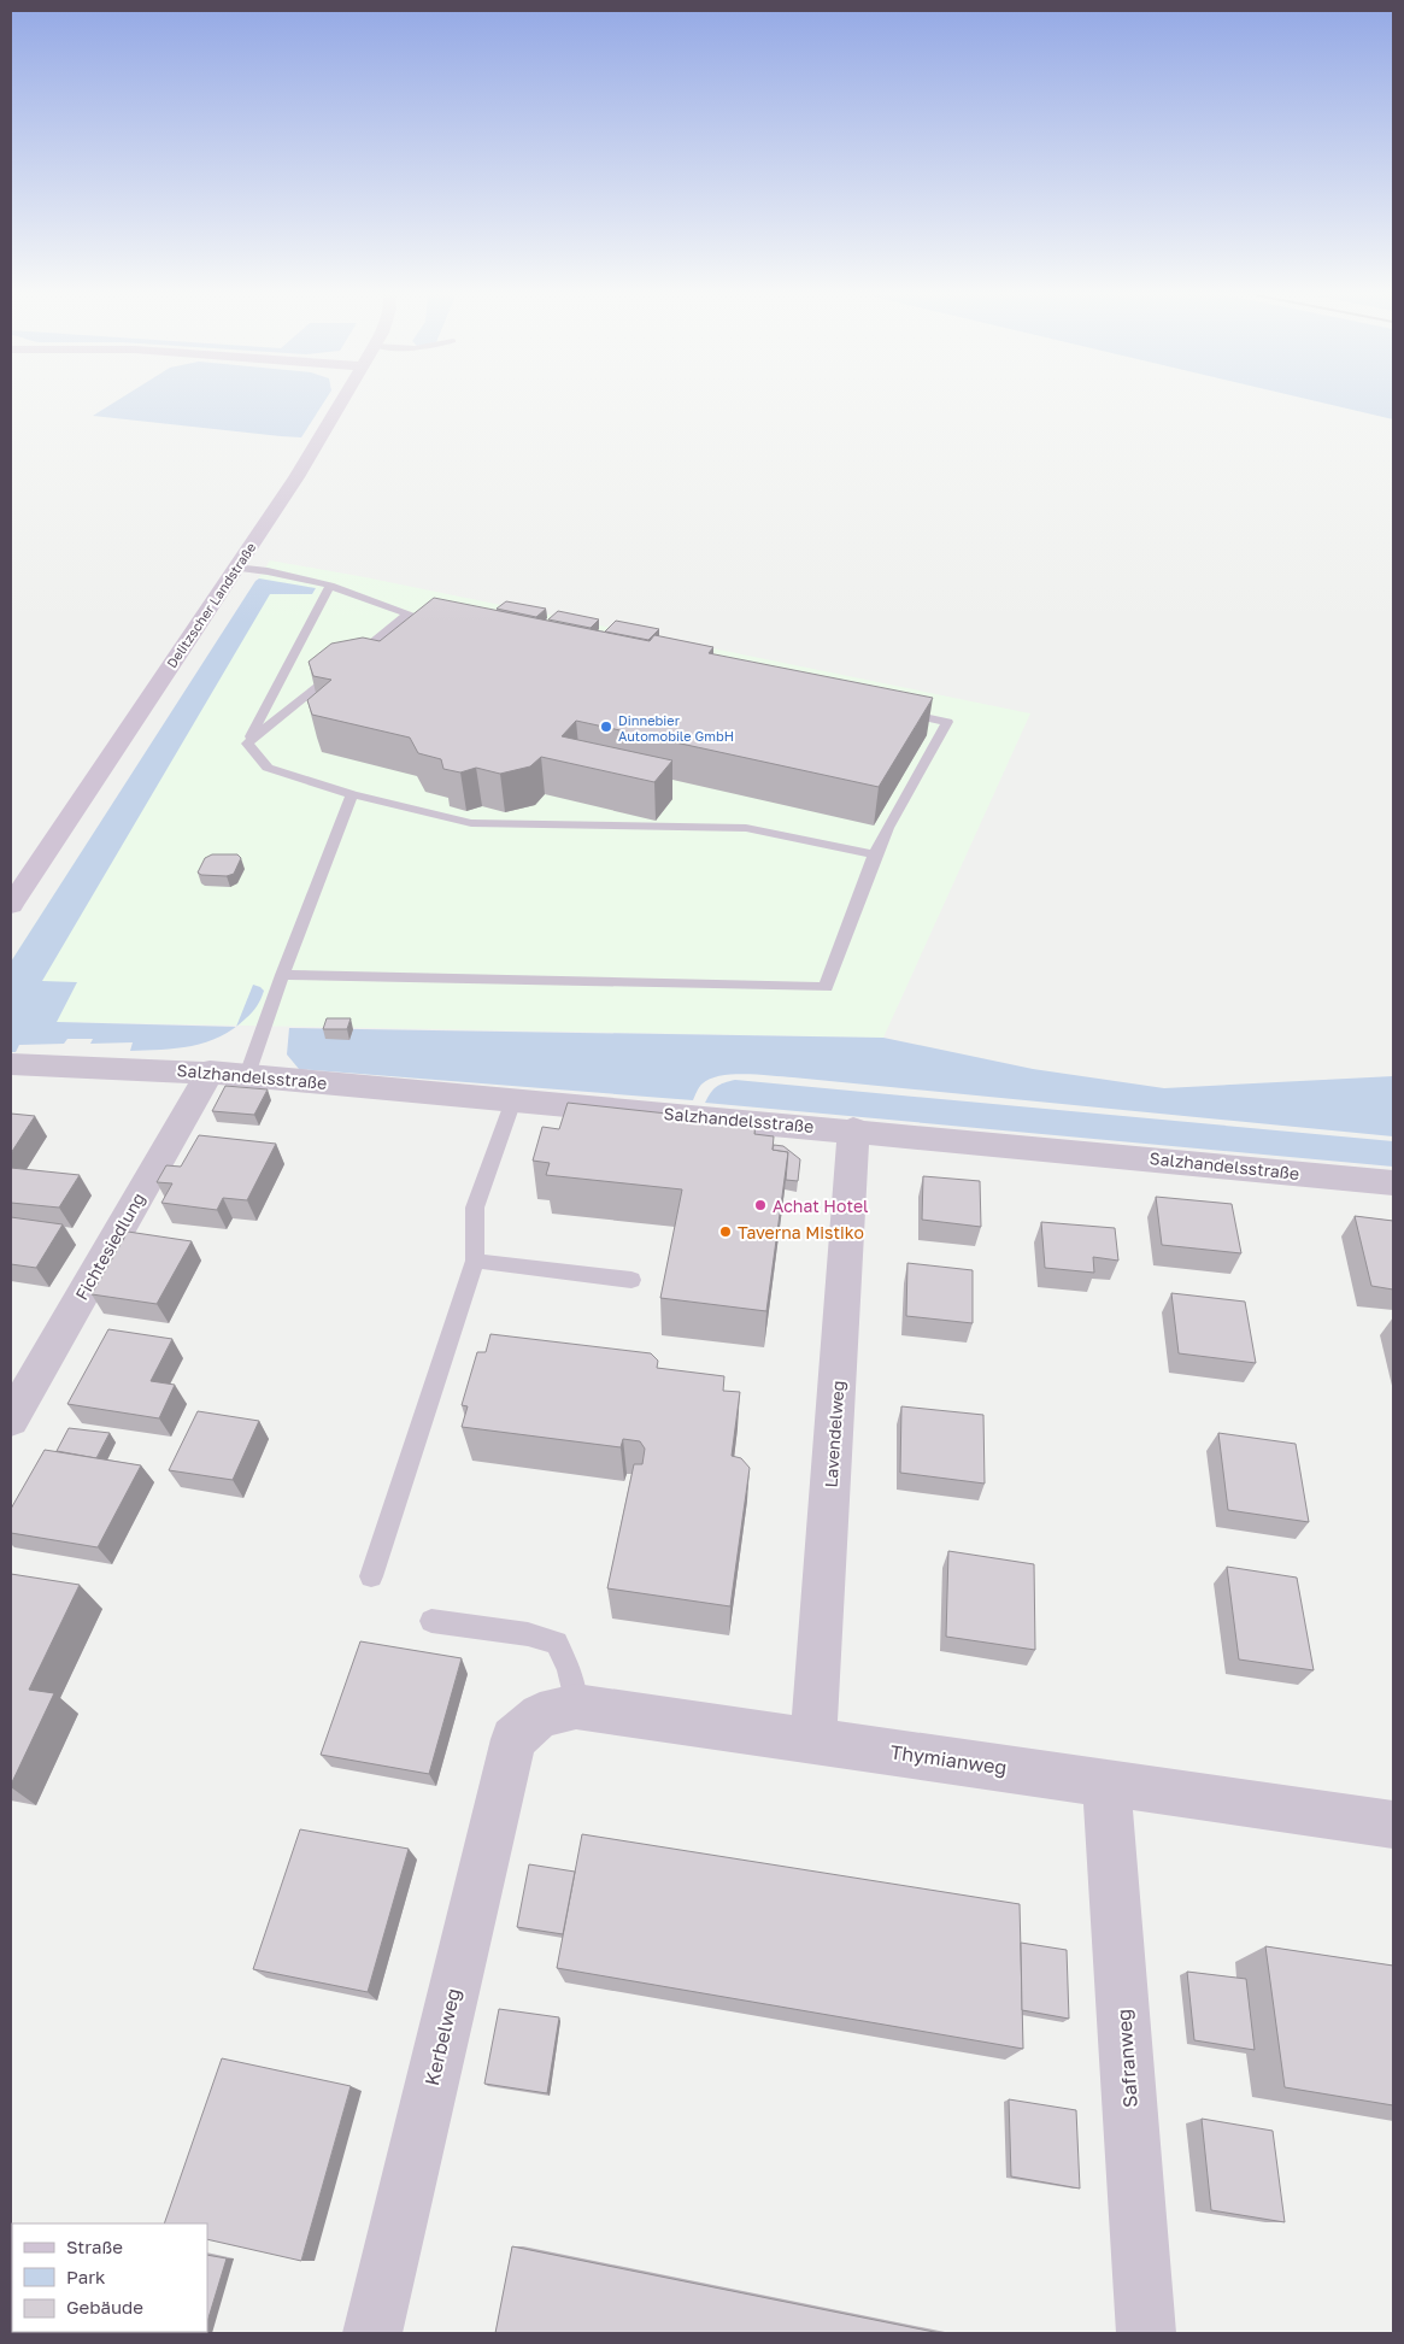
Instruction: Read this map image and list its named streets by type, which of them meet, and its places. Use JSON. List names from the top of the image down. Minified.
{"streets":{"street":["Delitzscher Landstraße","Salzhandelsstraße","Fichtesiedlung","Lavendelweg","Thymianweg","Kerbelweg","Safranweg"]},"crossings":[["Salzhandelsstraße","Fichtesiedlung"],["Salzhandelsstraße","Lavendelweg"],["Lavendelweg","Thymianweg"],["Thymianweg","Kerbelweg"],["Thymianweg","Safranweg"]],"places":["Dinnebier Automobile GmbH","Achat Hotel","Taverna Mistiko"],"legend":["Straße","Park","Gebäude"]}
